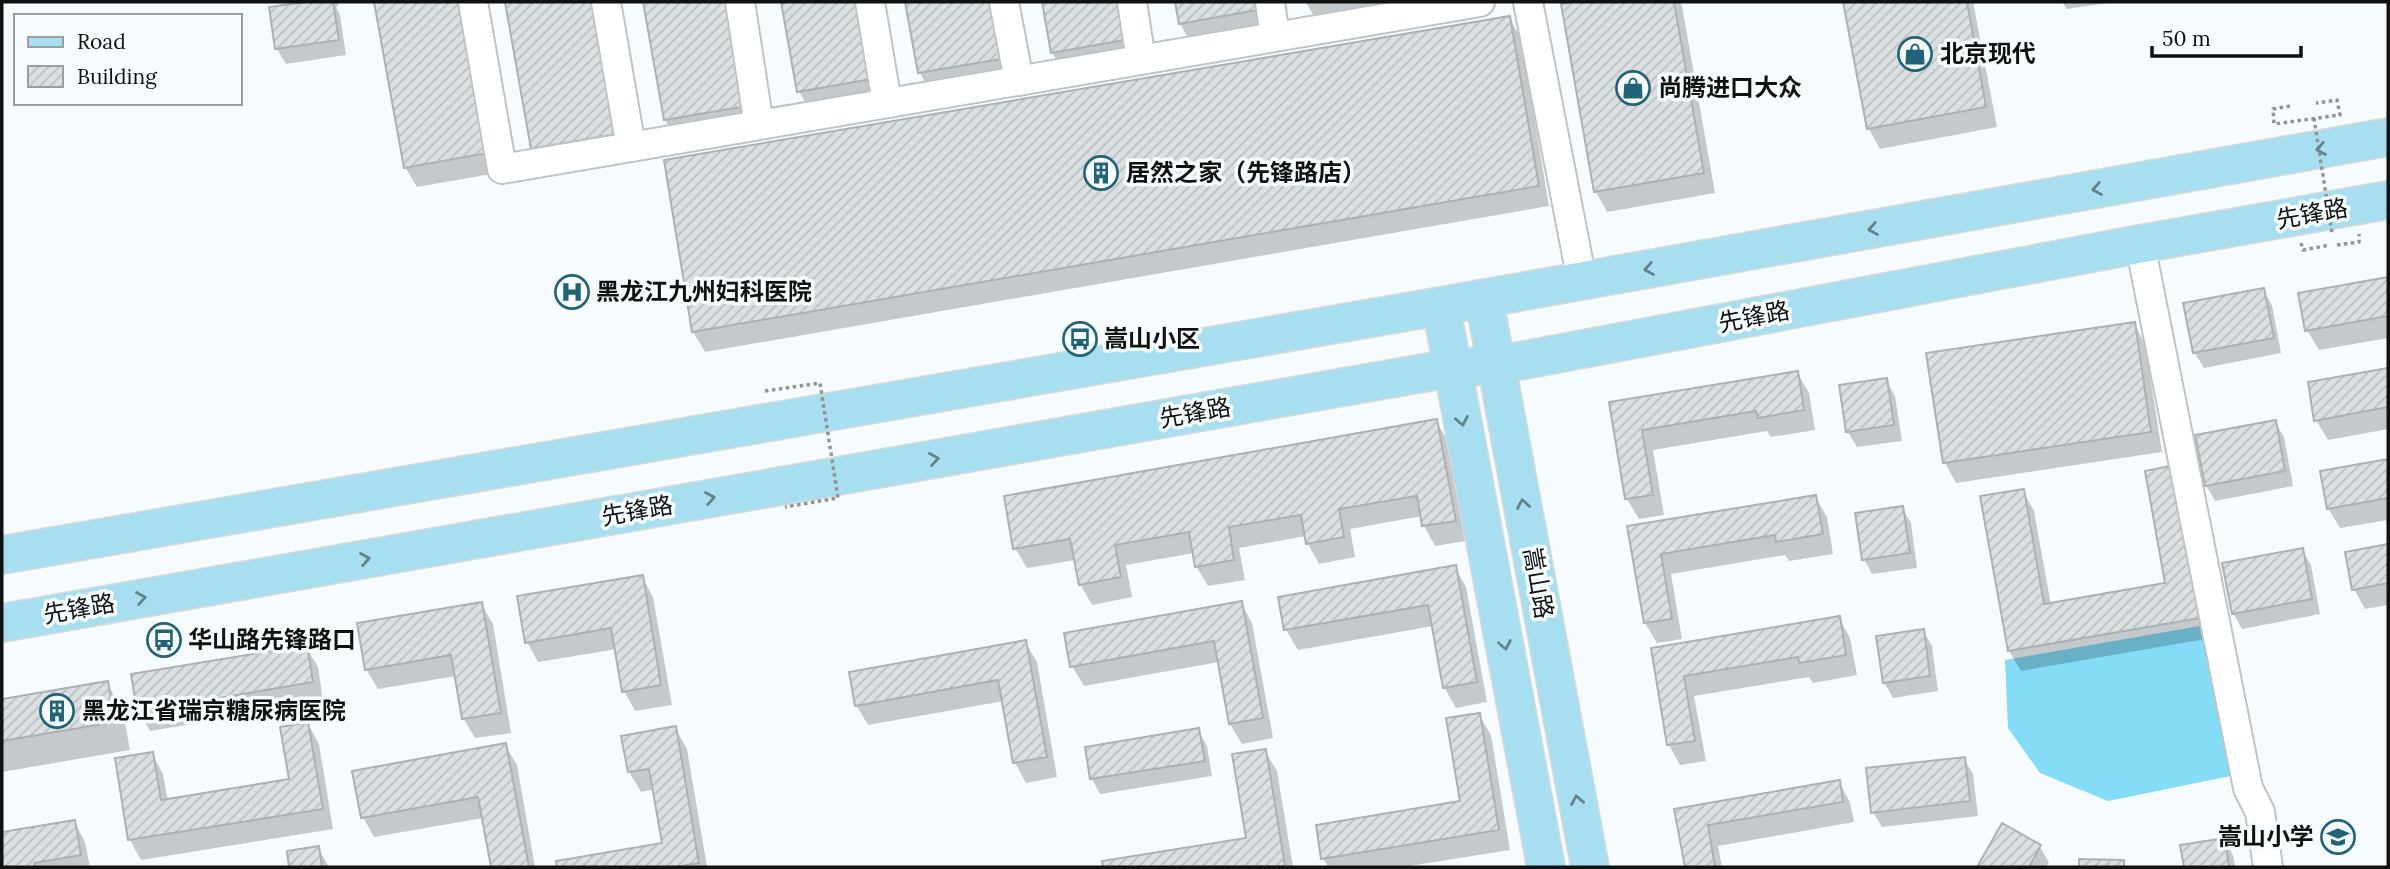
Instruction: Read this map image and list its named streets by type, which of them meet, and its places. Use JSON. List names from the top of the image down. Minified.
{"streets":{"main road":["先锋路","嵩山路"]},"crossings":[["先锋路","嵩山路"]],"places":{"shop":["北京现代","尚腾进口大众"],"building":["居然之家（先锋路店）","黑龙江省瑞京糖尿病医院"],"hospital":["黑龙江九州妇科医院"],"bus stop":["嵩山小区","华山路先锋路口"],"school or university":["嵩山小学"]},"legend":["Road","Building"],"scale_bar":"50 m"}
